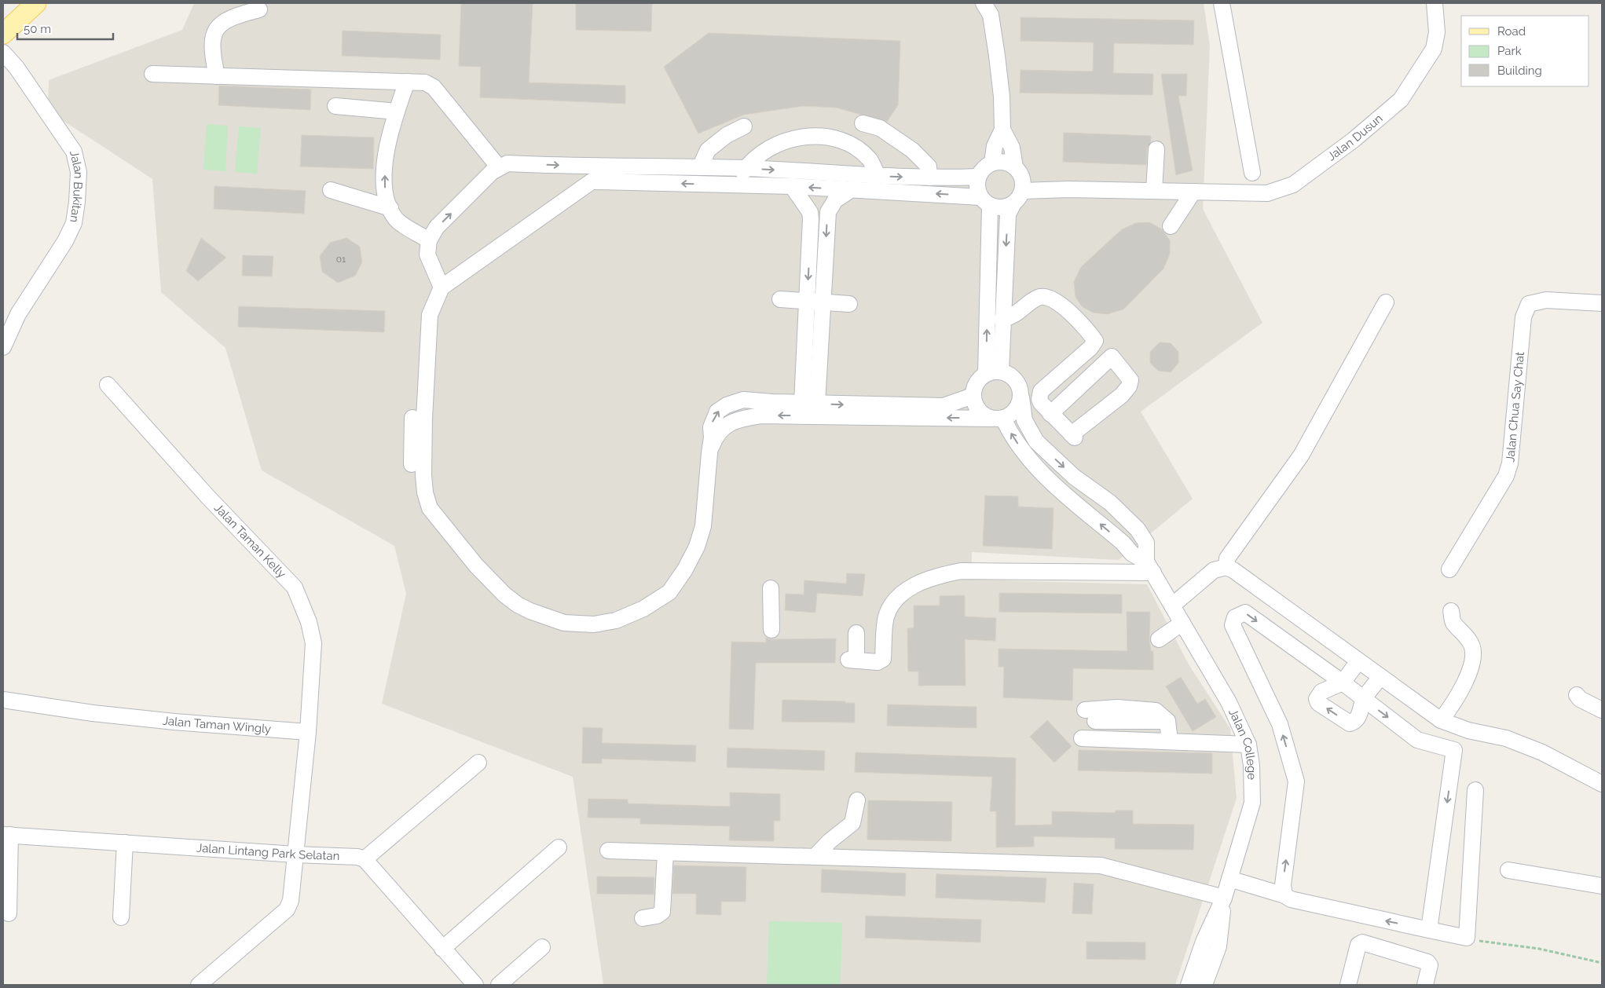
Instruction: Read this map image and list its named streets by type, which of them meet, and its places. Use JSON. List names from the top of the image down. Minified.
{"streets":{"street":["Jalan Dusun","Jalan Bukitan","Jalan Chua Say Chat","Jalan Taman Kelly","Jalan Taman Wingly","Jalan College","Jalan Lintang Park Selatan"]},"crossings":[["Jalan Taman Kelly","Jalan Taman Wingly"]],"house_numbers":["01"],"legend":["Road","Park","Building"],"scale_bar":"50 m"}
